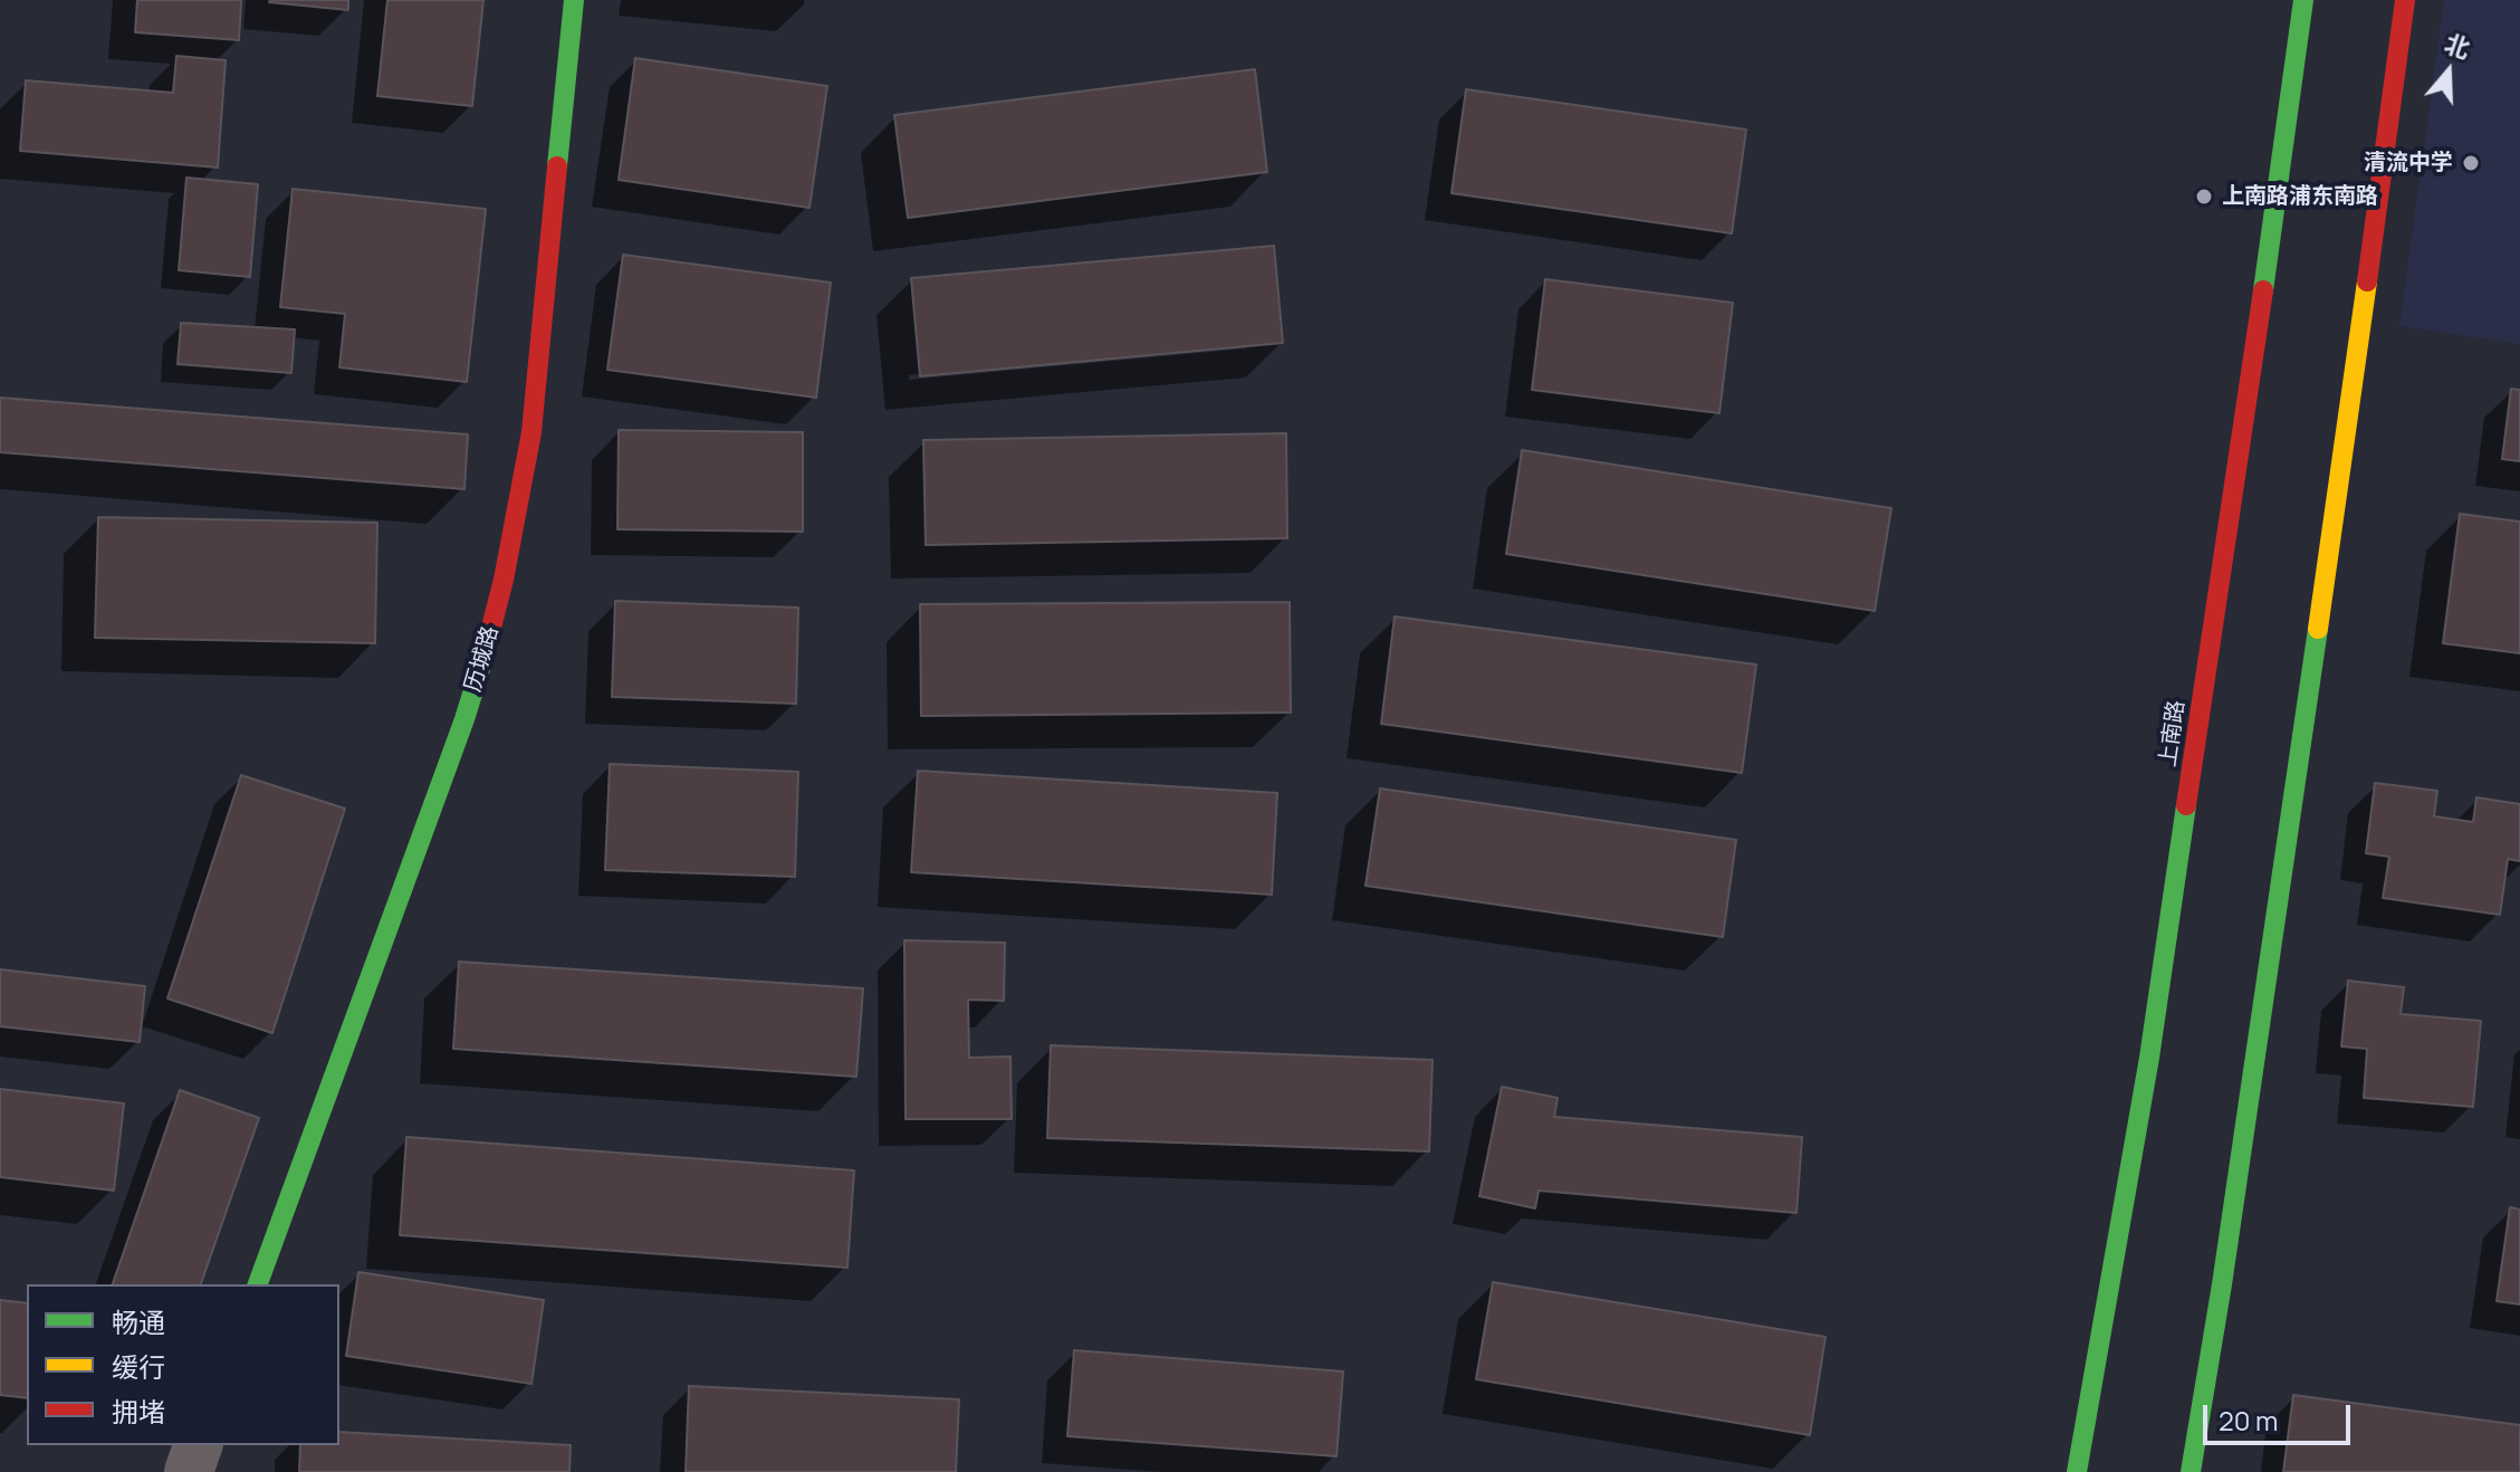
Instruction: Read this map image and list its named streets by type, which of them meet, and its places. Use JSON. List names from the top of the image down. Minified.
{"streets":{"main road":["历城路","上南路"]},"places":["清流中学","上南路浦东南路"],"legend":["畅通","缓行","拥堵"],"scale_bar":"20 m","north":"top"}
